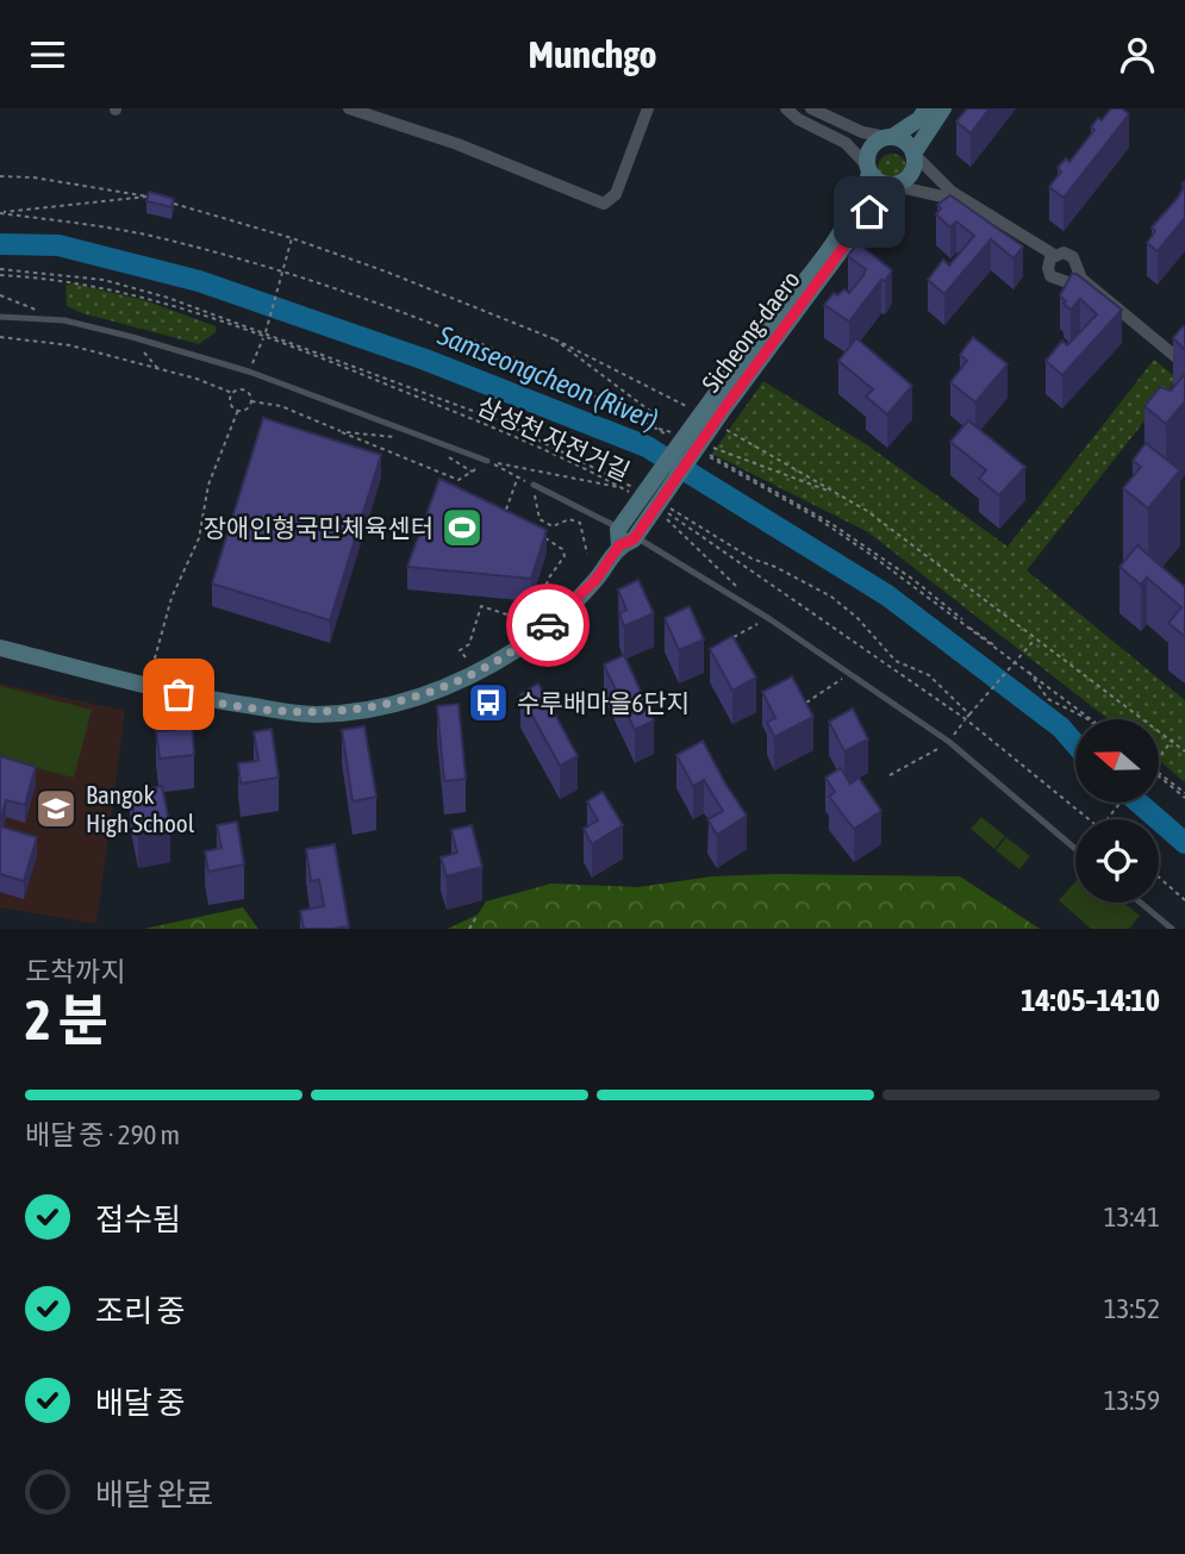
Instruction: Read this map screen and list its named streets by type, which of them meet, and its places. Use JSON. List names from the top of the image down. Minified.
{"streets":{"street":["Sicheong-daero"],"path":["삼성천 자전거길"]},"water":["Samseongcheon (River)"],"places":{"sports":["장애인형국민체육센터"],"bus stop":["수루배마을6단지"],"school or university":["Bangok High School"]},"north":"left","page":{"header":"Munchgo","heading":["2 분","도착까지","14:05–14:10"],"bar":"배달 중 · 290 m","list":[["접수됨","13:41"],["조리 중","13:52"],["배달 중","13:59"],"배달 완료"]}}
